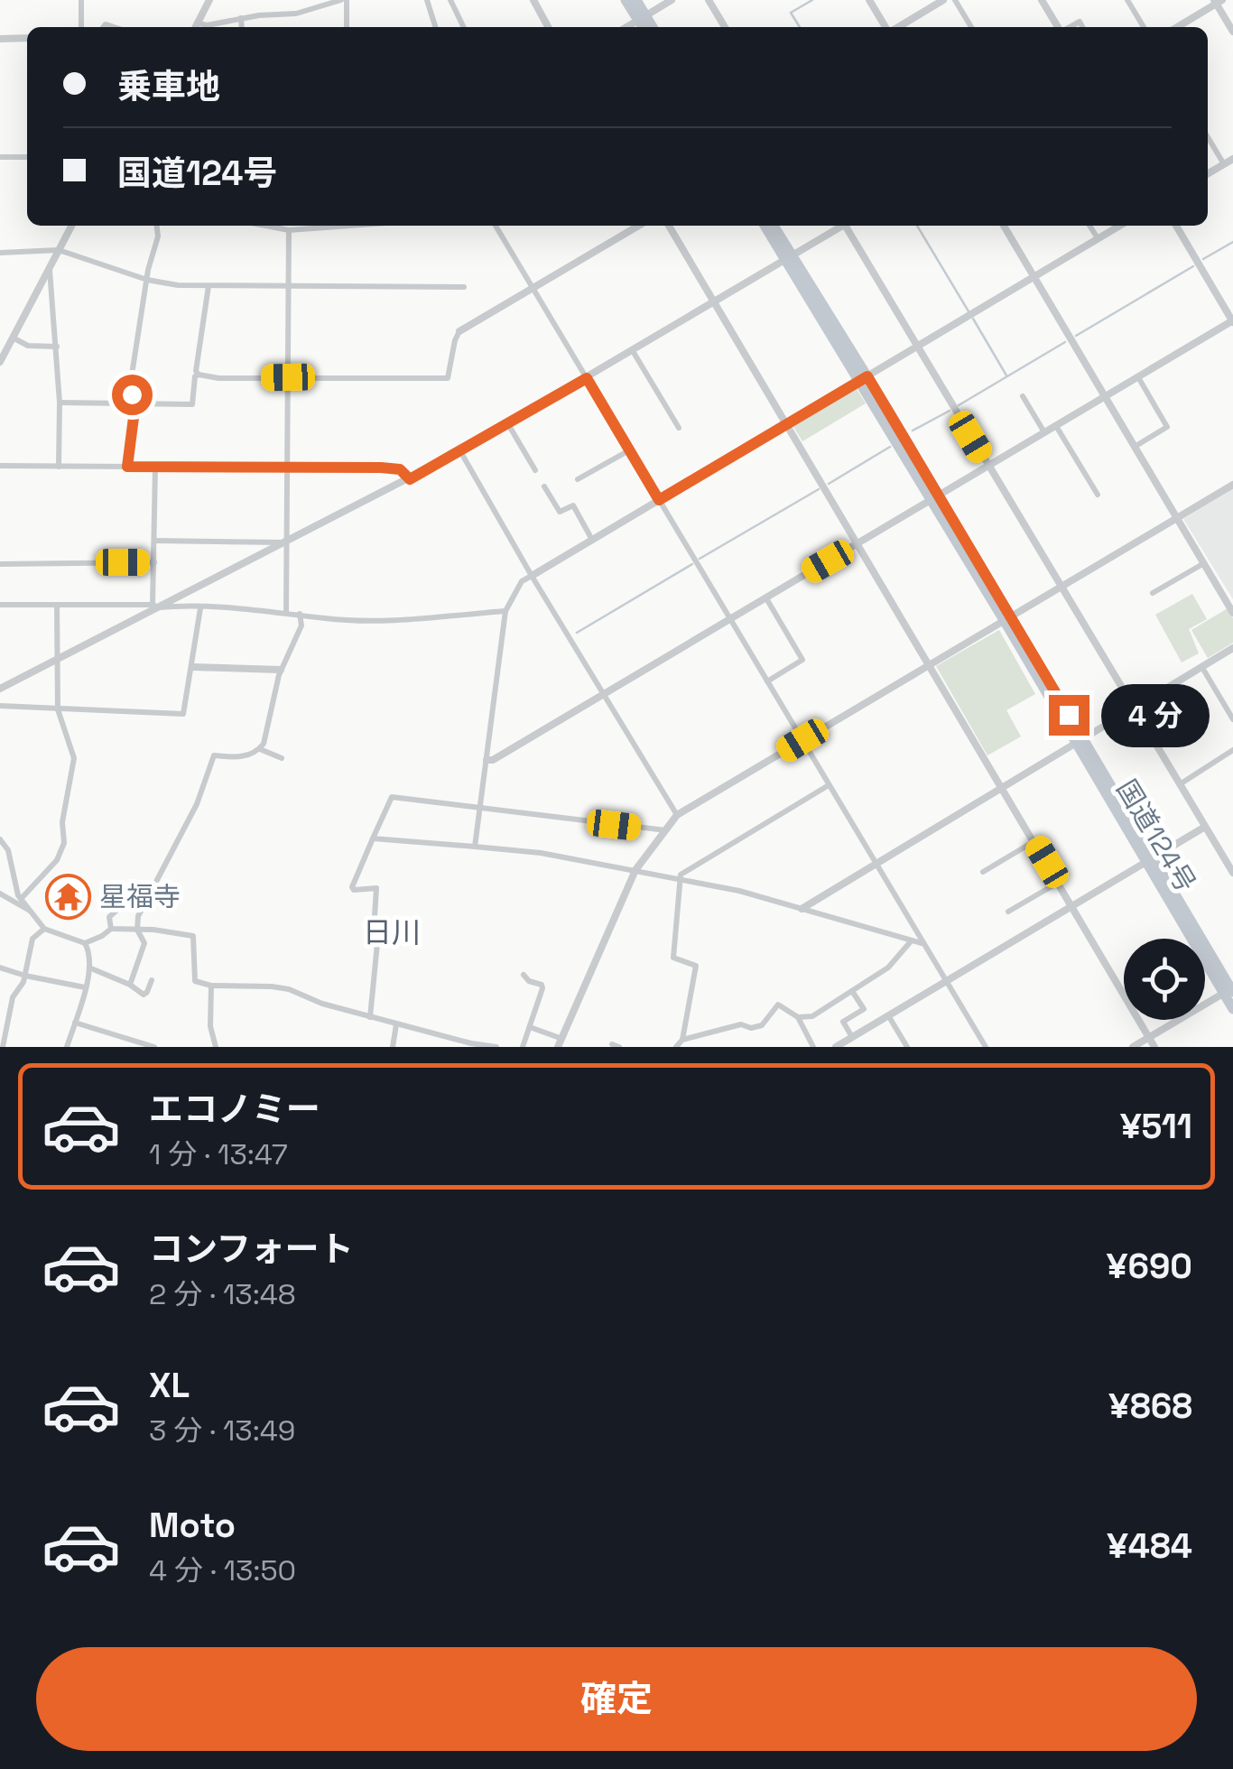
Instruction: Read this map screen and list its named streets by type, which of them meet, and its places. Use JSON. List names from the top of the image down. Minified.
{"streets":{"highway":["国道124号"]},"districts":["日川"],"places":{"temple":["星福寺"]},"page":{"banner":["乗車地","国道124号"],"bubble":"4 分","list":[{"name":"エコノミー","note":"1 分 · 13:47","value":"¥511"},{"name":"コンフォート","note":"2 分 · 13:48","value":"¥690"},{"name":"XL","note":"3 分 · 13:49","value":"¥868"},{"name":"Moto","note":"4 分 · 13:50","value":"¥484"}],"buttons":"確定"}}
